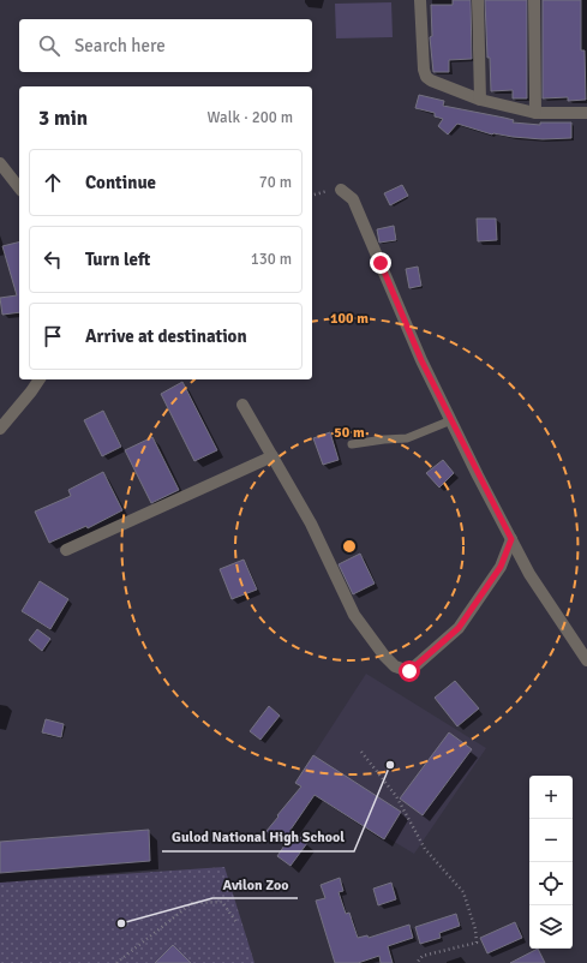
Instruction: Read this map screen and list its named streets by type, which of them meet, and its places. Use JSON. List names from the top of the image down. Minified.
{"places":["Gulod National High School","Avilon Zoo"],"page":{"search":"Search here","heading":["3 min","Walk · 200 m"],"list":[["Continue","70 m"],["Turn left","130 m"],"Arrive at destination"],"map_buttons":["+","−"]},"rings":["100 m","50 m"]}
